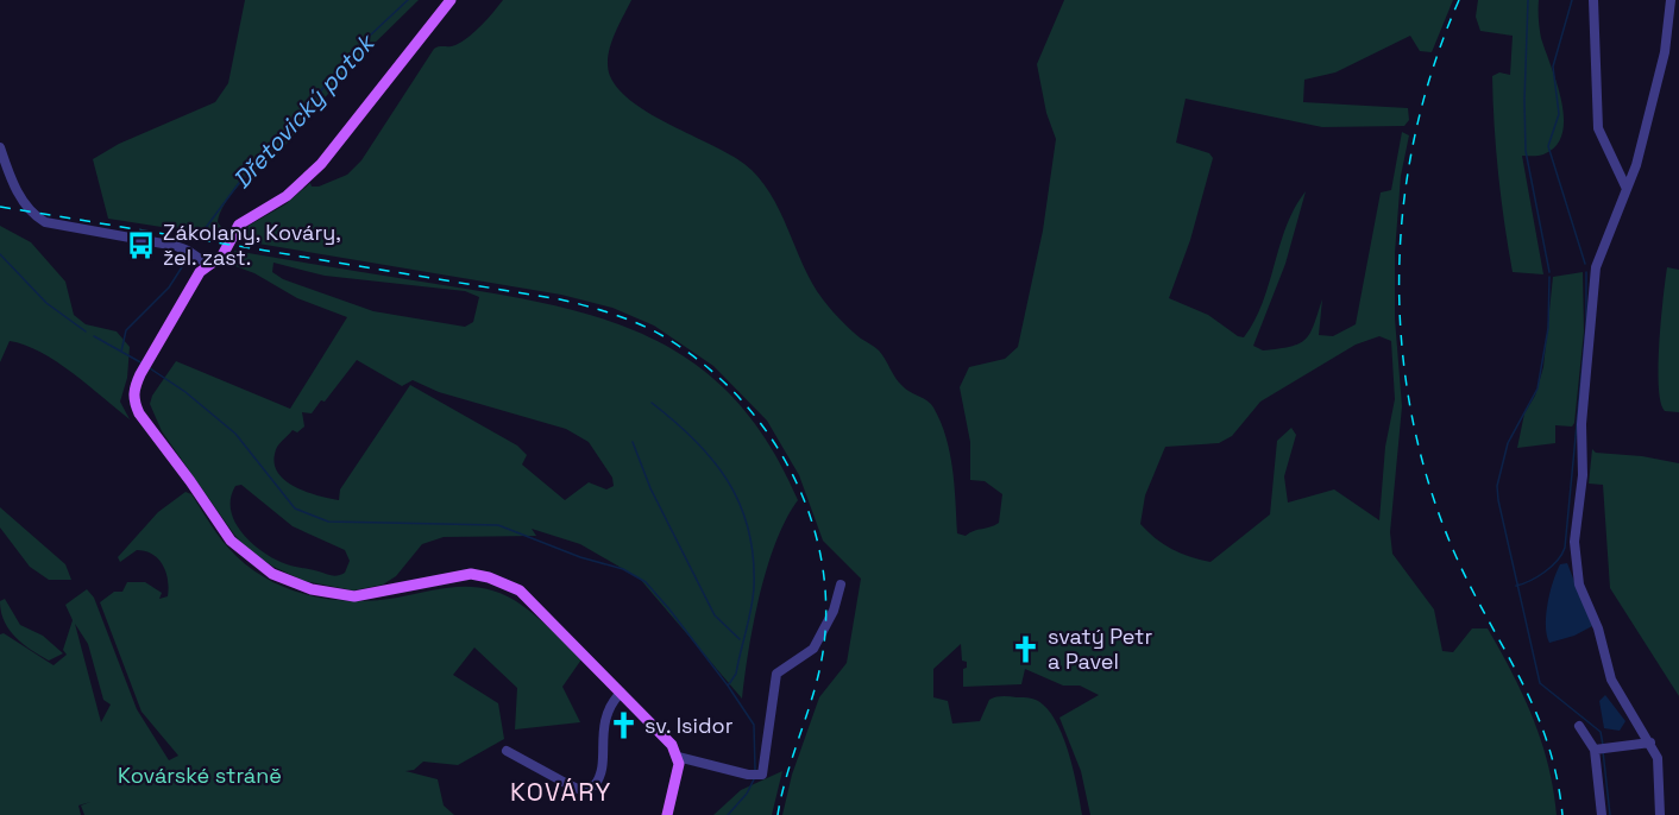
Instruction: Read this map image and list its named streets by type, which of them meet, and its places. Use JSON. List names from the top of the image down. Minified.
{"districts":["KOVÁRY"],"water":["Dřetovický potok"],"parks":["Kovárské stráně"],"places":{"bus stop":["Zákolany, Kováry, žel. zast."],"church":["svatý Petr a Pavel","sv. Isidor"]}}
